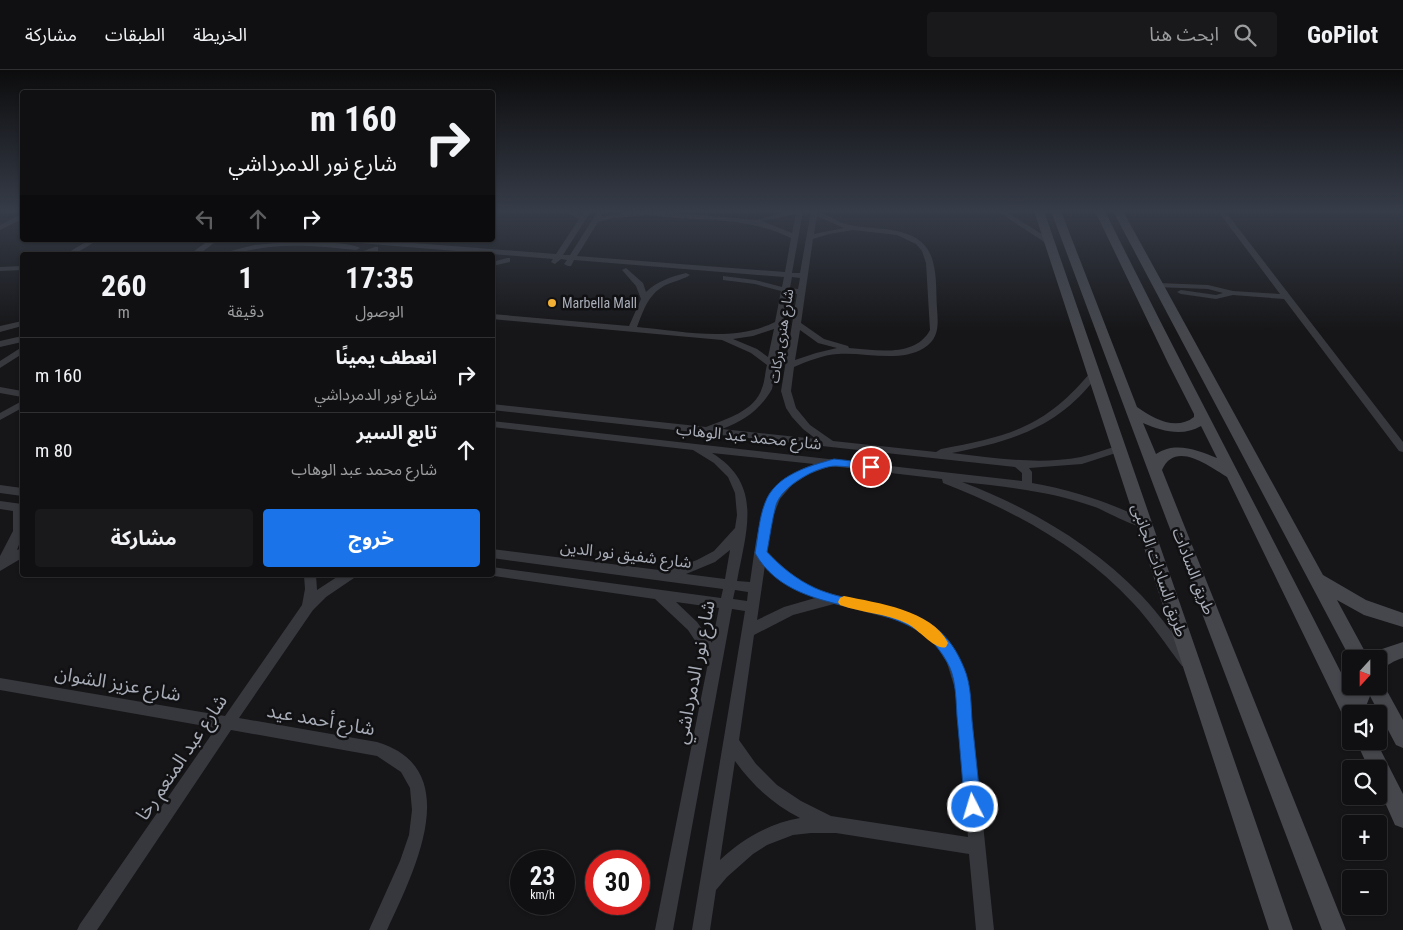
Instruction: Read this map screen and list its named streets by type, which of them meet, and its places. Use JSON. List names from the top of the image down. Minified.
{"streets":{"main road":["طريق السادات الجانبى","طريق السادات"],"street":["شارع هنرى بركات","شارع محمد عبد الوهاب","شارع شفيق نور الدين","شارع نور الدمرداشي","شارع عزيز الشوان","شارع أحمد عيد","شارع عبد المنعم رخا"]},"crossings":[["شارع هنرى بركات","شارع محمد عبد الوهاب"],["شارع محمد عبد الوهاب","طريق السادات الجانبى"],["شارع محمد عبد الوهاب","شارع نور الدمرداشي"],["شارع شفيق نور الدين","شارع نور الدمرداشي"],["شارع عزيز الشوان","شارع أحمد عيد"],["شارع عزيز الشوان","شارع عبد المنعم رخا"],["شارع أحمد عيد","شارع عبد المنعم رخا"]],"places":["Marbella Mall"],"north":"bottom","page":{"header":"GoPilot","search":"ابحث هنا","nav":["الخريطة","الطبقات","مشاركة"],"turn":["160 m","شارع نور الدمرداشي"],"eta":["17:35","الوصول","1","دقيقة","260","m"],"list":[{"name":"انعطف يمينًا","note":"شارع نور الدمرداشي","value":"160 m"},{"name":"تابع السير","note":"شارع محمد عبد الوهاب","value":"80 m"}],"buttons":["خروج","مشاركة"],"map_buttons":["+","−"],"speed":"23 km/h","limit":"30"}}
